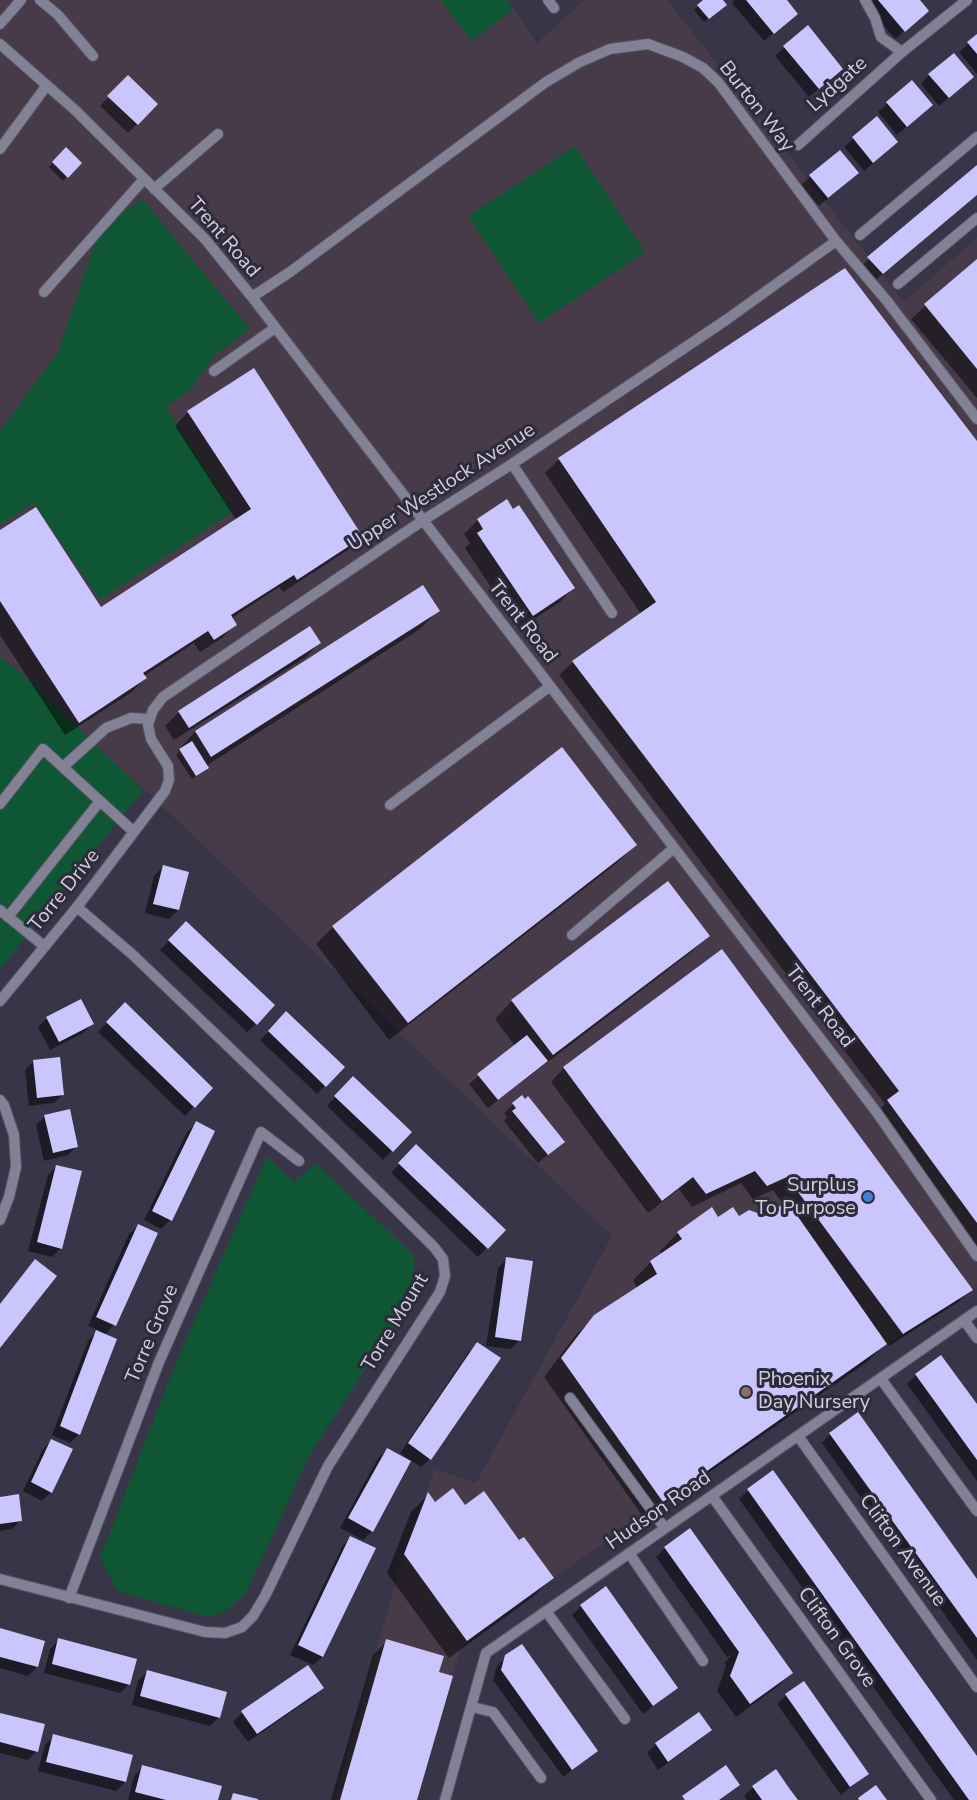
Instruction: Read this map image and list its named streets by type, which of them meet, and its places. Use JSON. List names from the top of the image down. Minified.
{"streets":{"street":["Lydgate","Burton Way","Trent Road","Upper Westlock Avenue","Torre Drive","Torre Mount","Torre Grove","Hudson Road","Clifton Avenue","Clifton Grove"]},"crossings":[["Burton Way","Trent Road"],["Burton Way","Upper Westlock Avenue"],["Trent Road","Upper Westlock Avenue"],["Upper Westlock Avenue","Torre Drive"],["Torre Drive","Torre Mount"],["Torre Mount","Torre Grove"],["Hudson Road","Clifton Avenue"],["Hudson Road","Clifton Grove"]],"places":["Surplus To Purpose","Phoenix Day Nursery"]}
